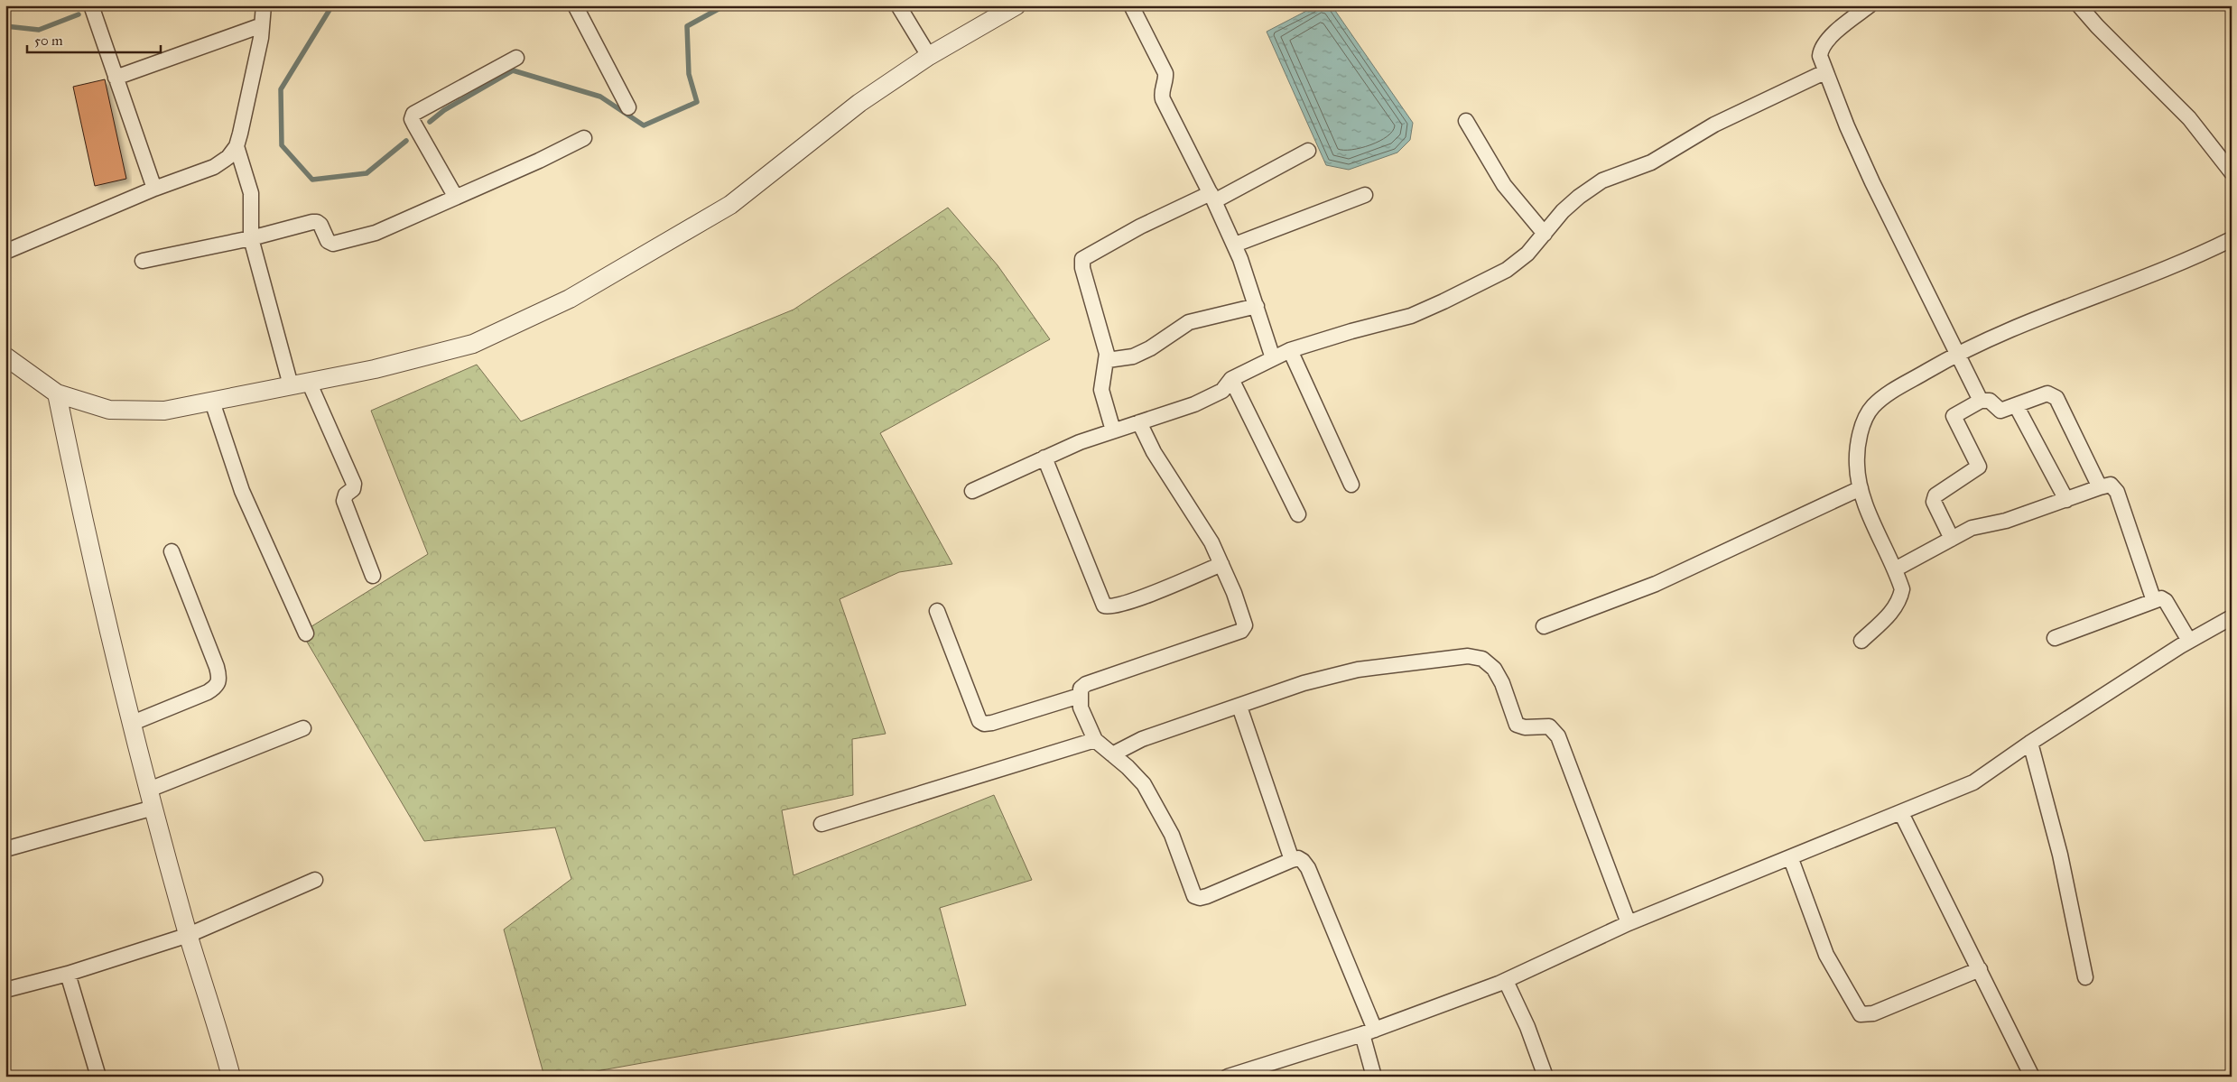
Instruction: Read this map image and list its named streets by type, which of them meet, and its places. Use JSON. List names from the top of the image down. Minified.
{"scale_bar":"50 m"}
